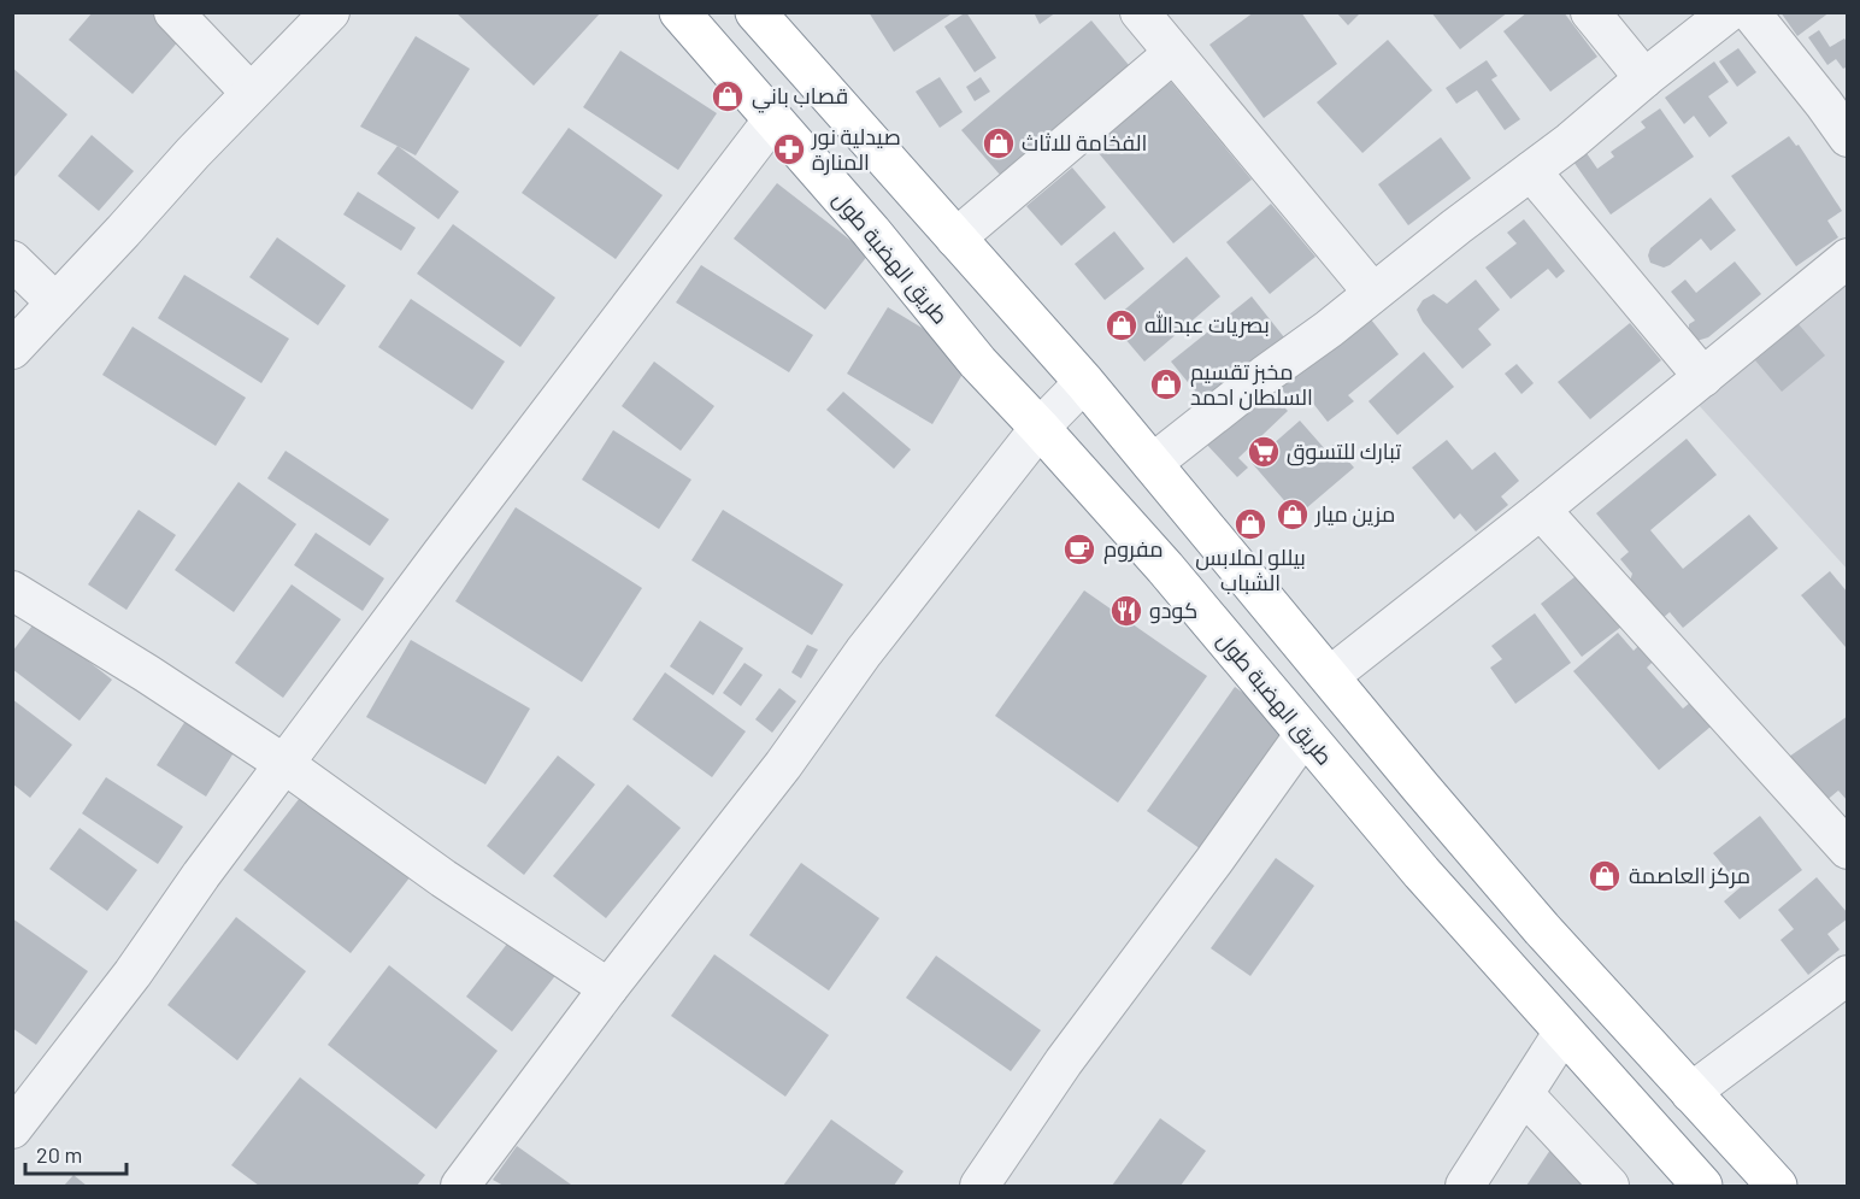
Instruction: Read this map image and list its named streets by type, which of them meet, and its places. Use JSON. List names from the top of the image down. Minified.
{"streets":{"highway":["طريق الهضبة طول"]},"places":{"shop":["قصاب باني","الفخامة للاثاث","بصريات عبدالله","مخبز تقسيم السلطان احمد","مزين ميار","بيللو لملابس الشباب","مركز العاصمة"],"pharmacy":["صيدلية نور المنارة"],"supermarket":["تبارك للتسوق"],"cafe":["مفروم"],"restaurant":["كودو"]},"scale_bar":"20 m"}
